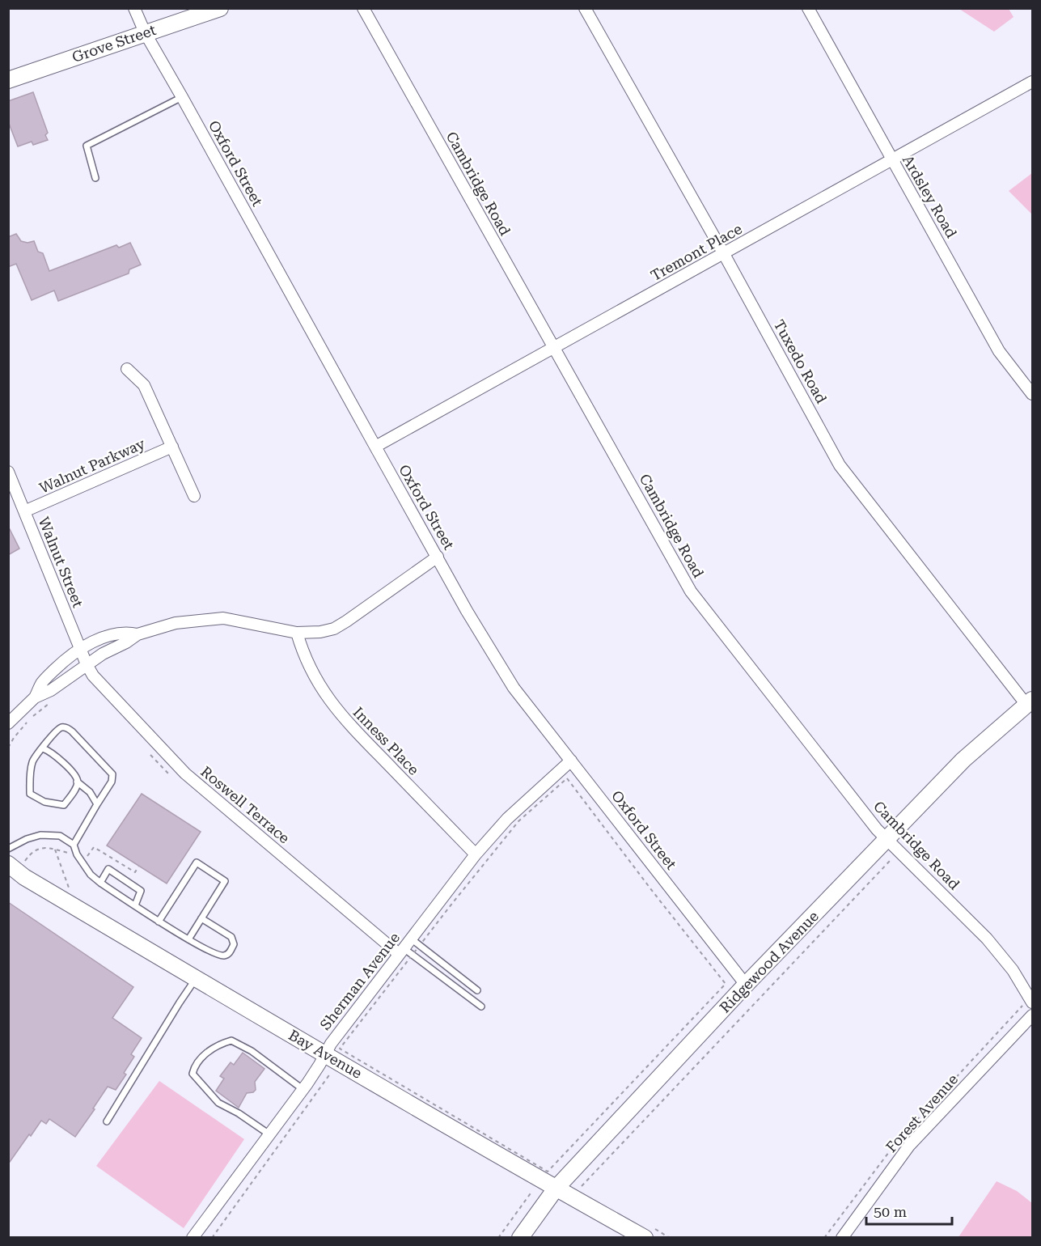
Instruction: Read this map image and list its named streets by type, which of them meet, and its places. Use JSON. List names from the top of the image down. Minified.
{"streets":{"street":["Grove Street","Oxford Street","Cambridge Road","Ardsley Road","Tremont Place","Tuxedo Road","Walnut Parkway","Walnut Street","Inness Place","Roswell Terrace","Ridgewood Avenue","Sherman Avenue","Bay Avenue","Forest Avenue"]},"crossings":[["Grove Street","Oxford Street"],["Oxford Street","Tremont Place"],["Oxford Street","Ridgewood Avenue"],["Oxford Street","Sherman Avenue"],["Cambridge Road","Tremont Place"],["Cambridge Road","Ridgewood Avenue"],["Ardsley Road","Tremont Place"],["Tremont Place","Tuxedo Road"],["Tuxedo Road","Ridgewood Avenue"],["Walnut Parkway","Walnut Street"],["Walnut Street","Roswell Terrace"],["Inness Place","Sherman Avenue"],["Roswell Terrace","Sherman Avenue"],["Ridgewood Avenue","Bay Avenue"],["Sherman Avenue","Bay Avenue"]],"scale_bar":"50 m"}
